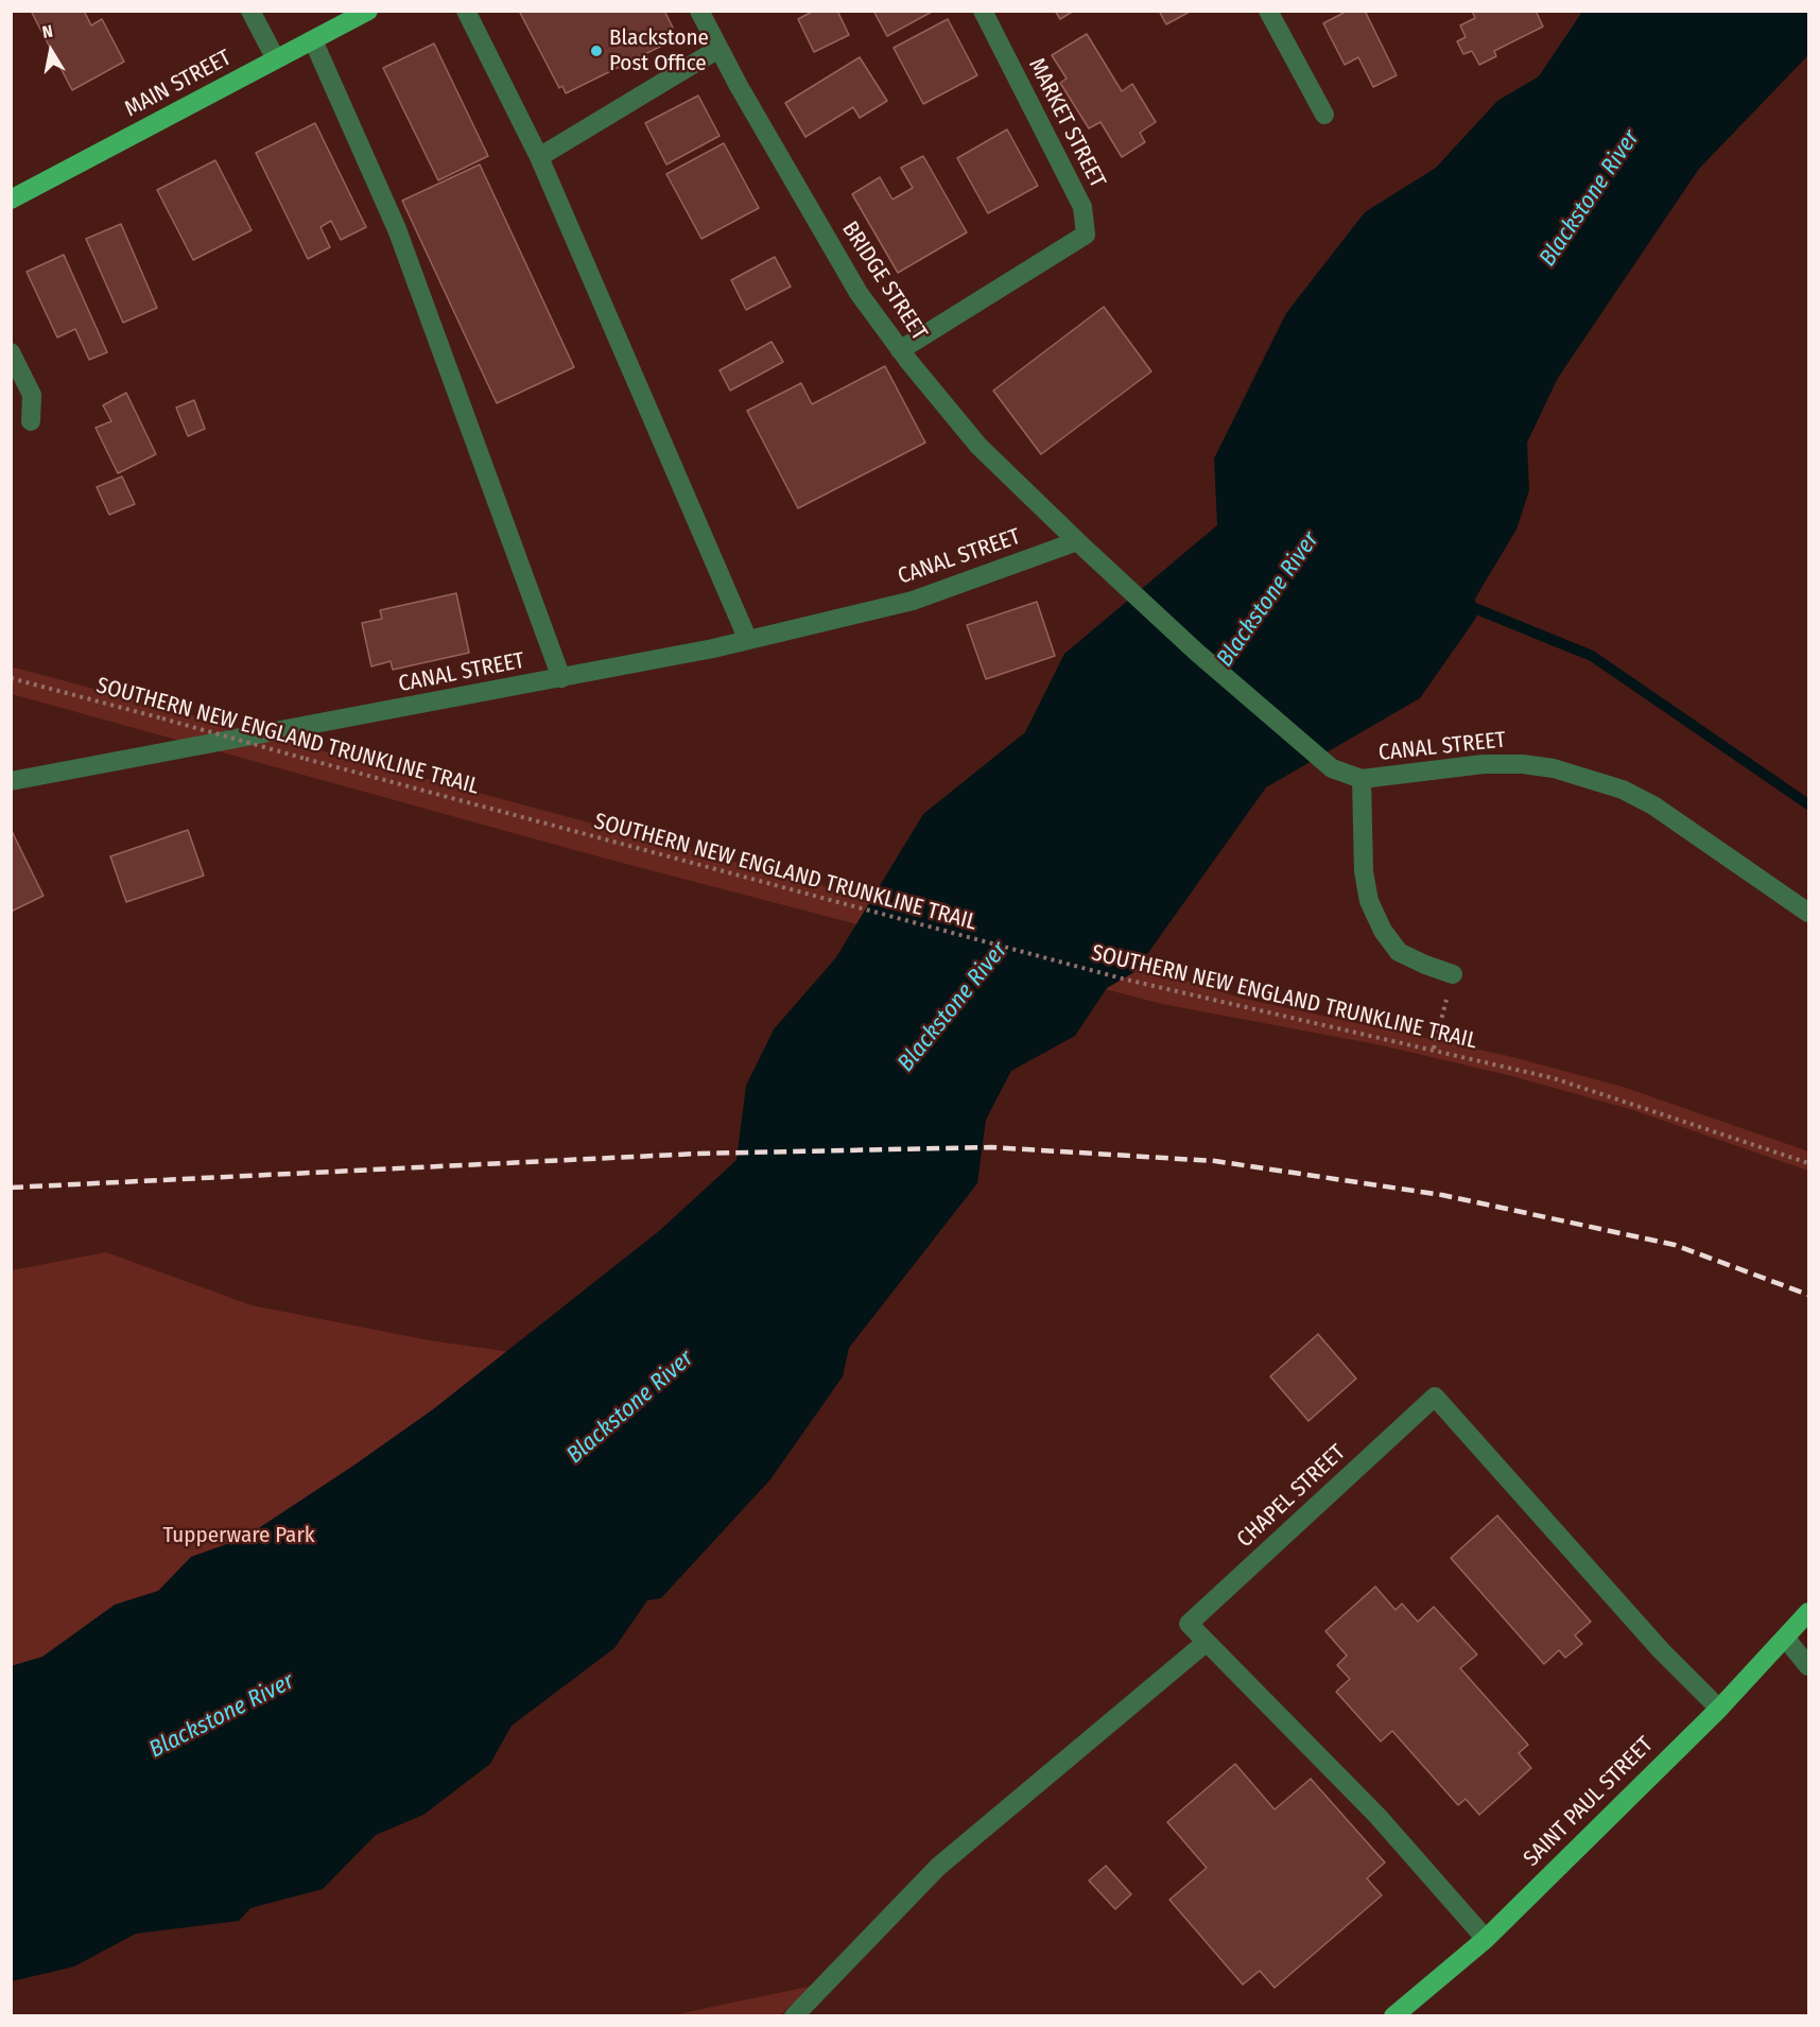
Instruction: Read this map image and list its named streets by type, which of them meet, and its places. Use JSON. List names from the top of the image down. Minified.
{"streets":{"main road":["MAIN STREET","SAINT PAUL STREET"],"street":["MARKET STREET","BRIDGE STREET","CANAL STREET","CHAPEL STREET"],"path":["SOUTHERN NEW ENGLAND TRUNKLINE TRAIL"]},"crossings":[["MARKET STREET","BRIDGE STREET"],["BRIDGE STREET","CANAL STREET"],["CHAPEL STREET","SAINT PAUL STREET"]],"water":["Blackstone River"],"parks":["Tupperware Park"],"places":["Blackstone Post Office"],"north":"top"}
